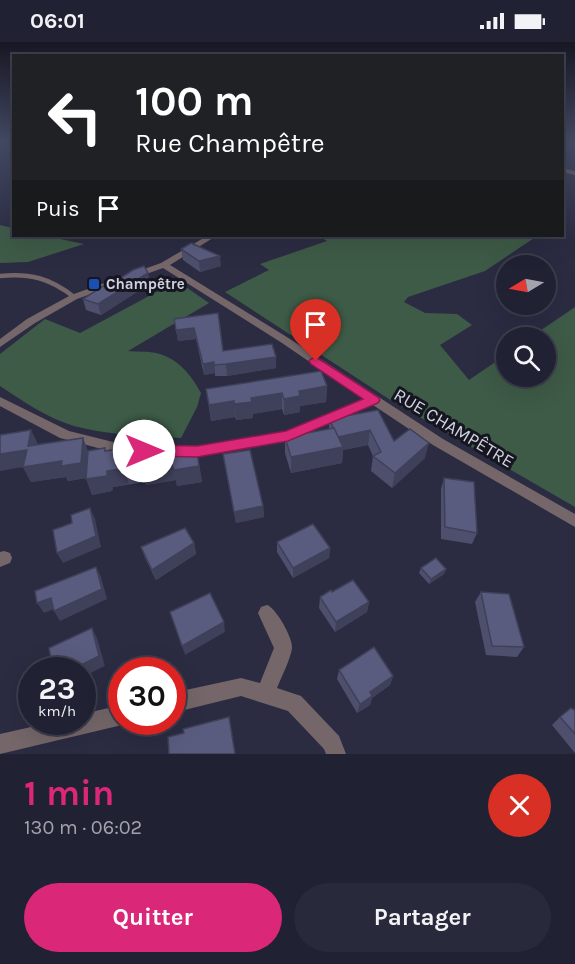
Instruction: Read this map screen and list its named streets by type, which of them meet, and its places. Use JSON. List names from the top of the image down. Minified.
{"streets":{"street":["RUE CHAMPÊTRE"]},"places":{"transit":["Champêtre"]},"north":"left","page":{"status":"06:01","turn":["100 m","Rue Champêtre"],"then":"Puis","speed":"23 km/h","limit":"30","heading":["1 min","130 m · 06:02"],"buttons":["Quitter","Partager"]}}
